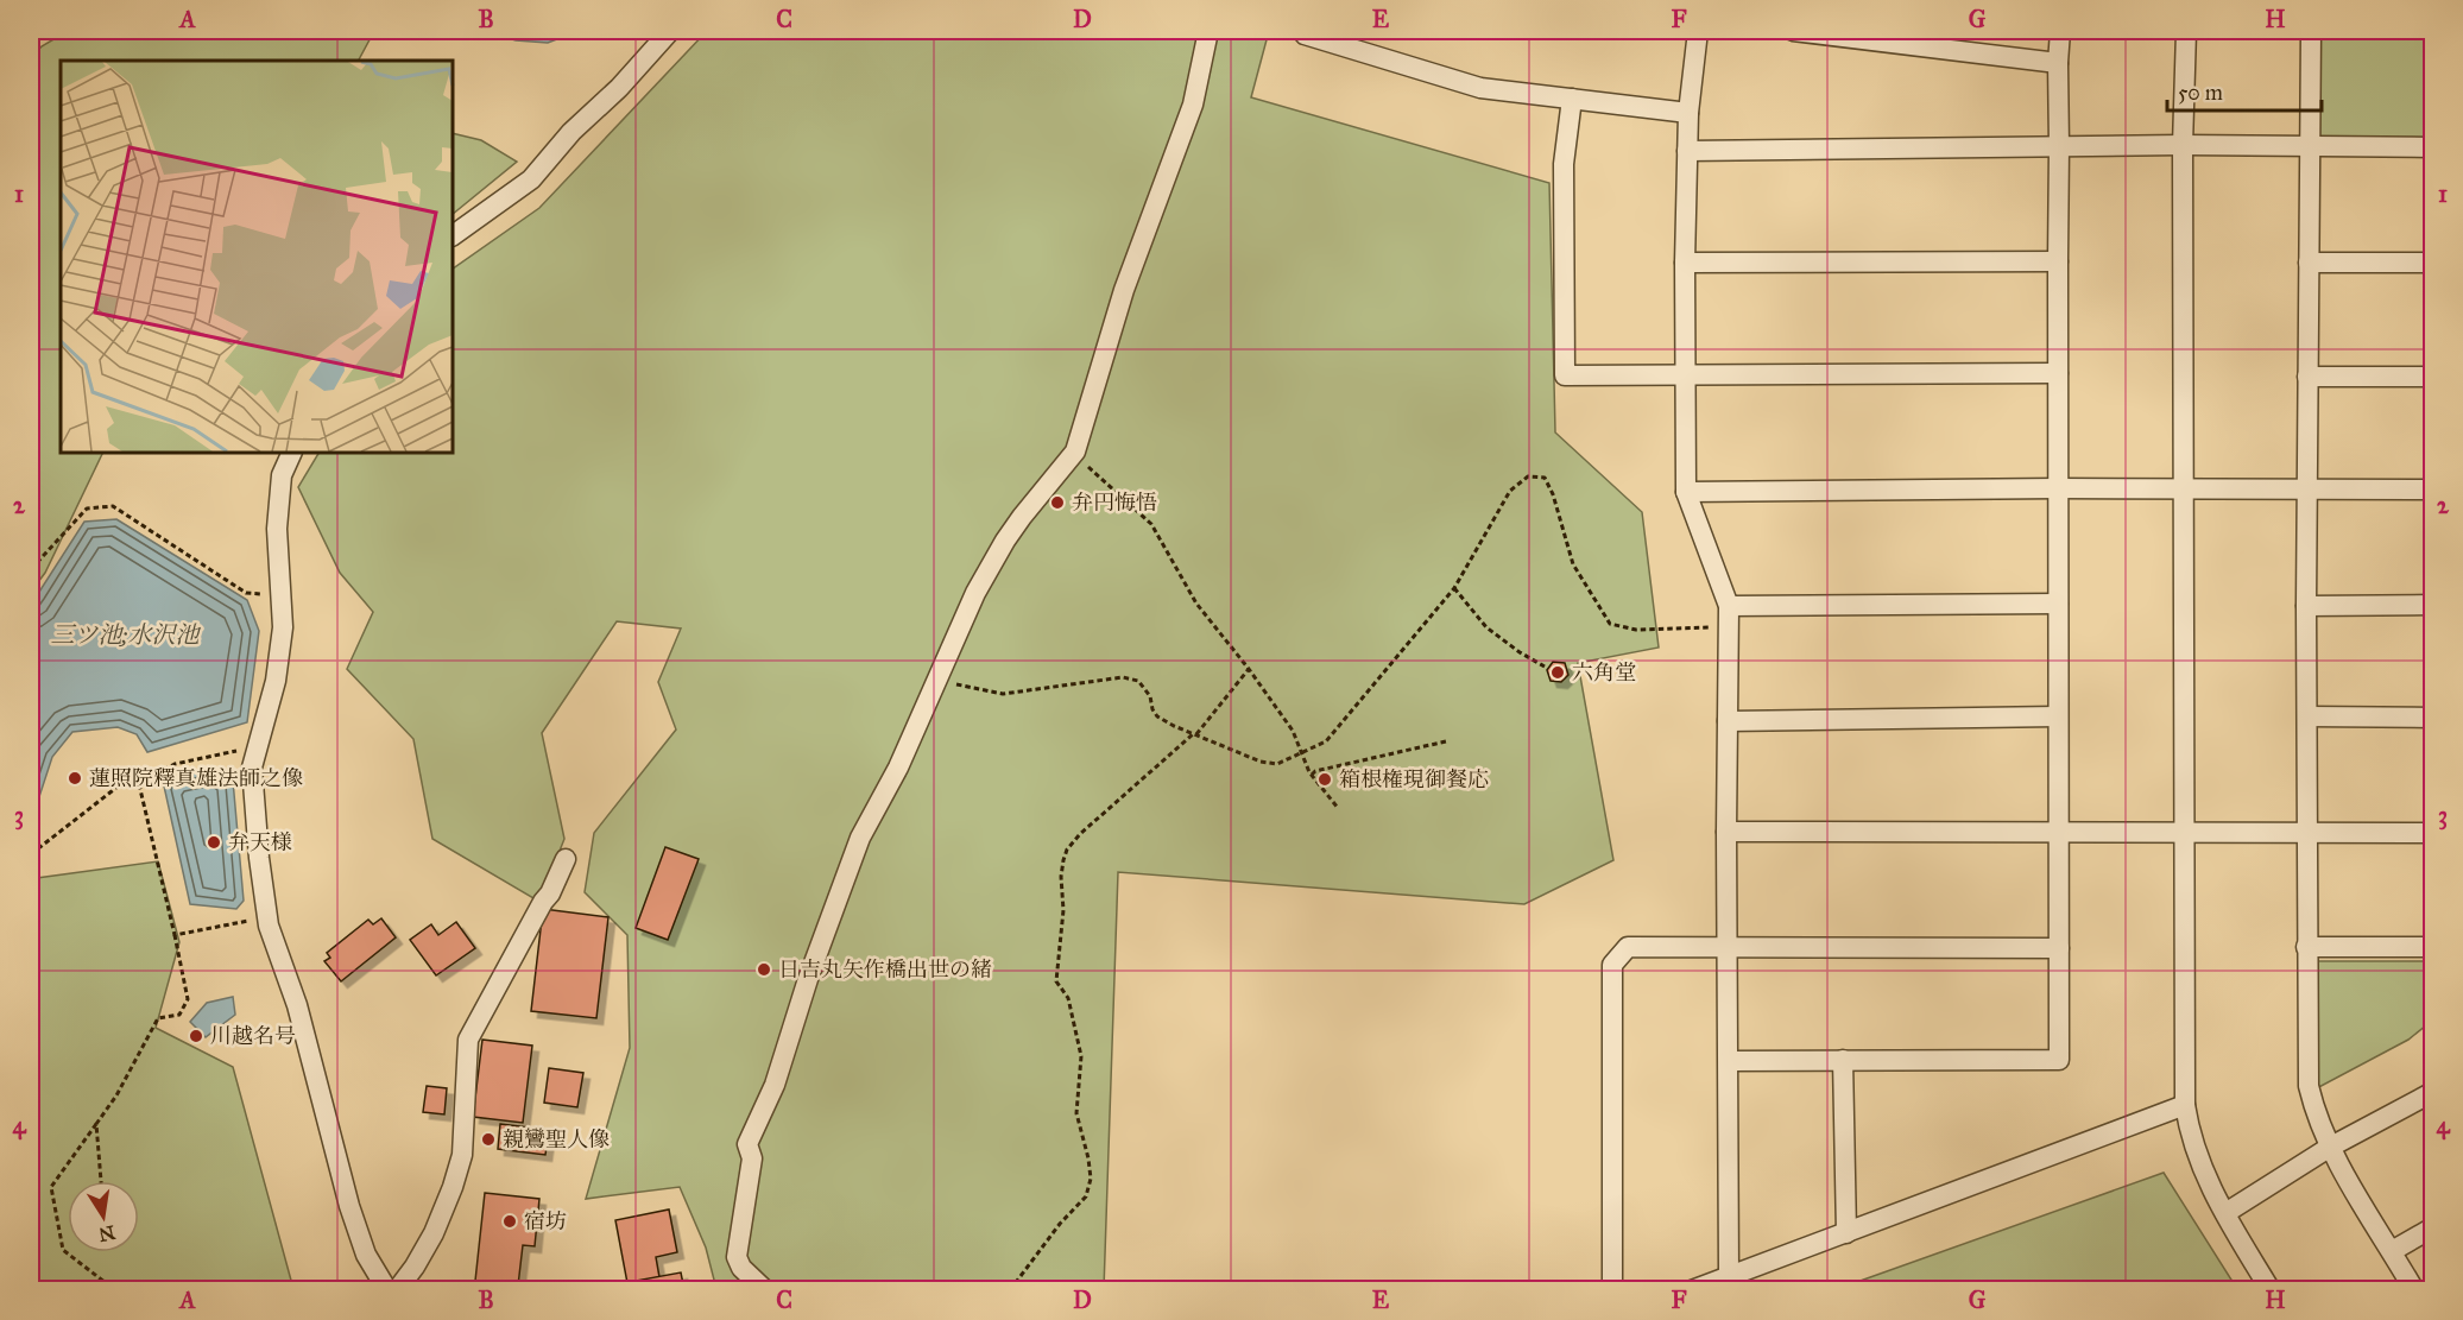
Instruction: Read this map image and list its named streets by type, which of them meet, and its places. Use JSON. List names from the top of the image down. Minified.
{"water":["三ツ池;水沢池"],"places":["弁円悔悟","六角堂","蓮照院釋真雄法師之像","箱根権現御餐応","弁天様","日吉丸矢作橋出世の緒","川越名号","親鸞聖人像","宿坊"],"scale_bar":"50 m","north":"bottom","grid":{"columns":["A","B","C","D","E","F","G","H"],"rows":["1","2","3","4"]}}
